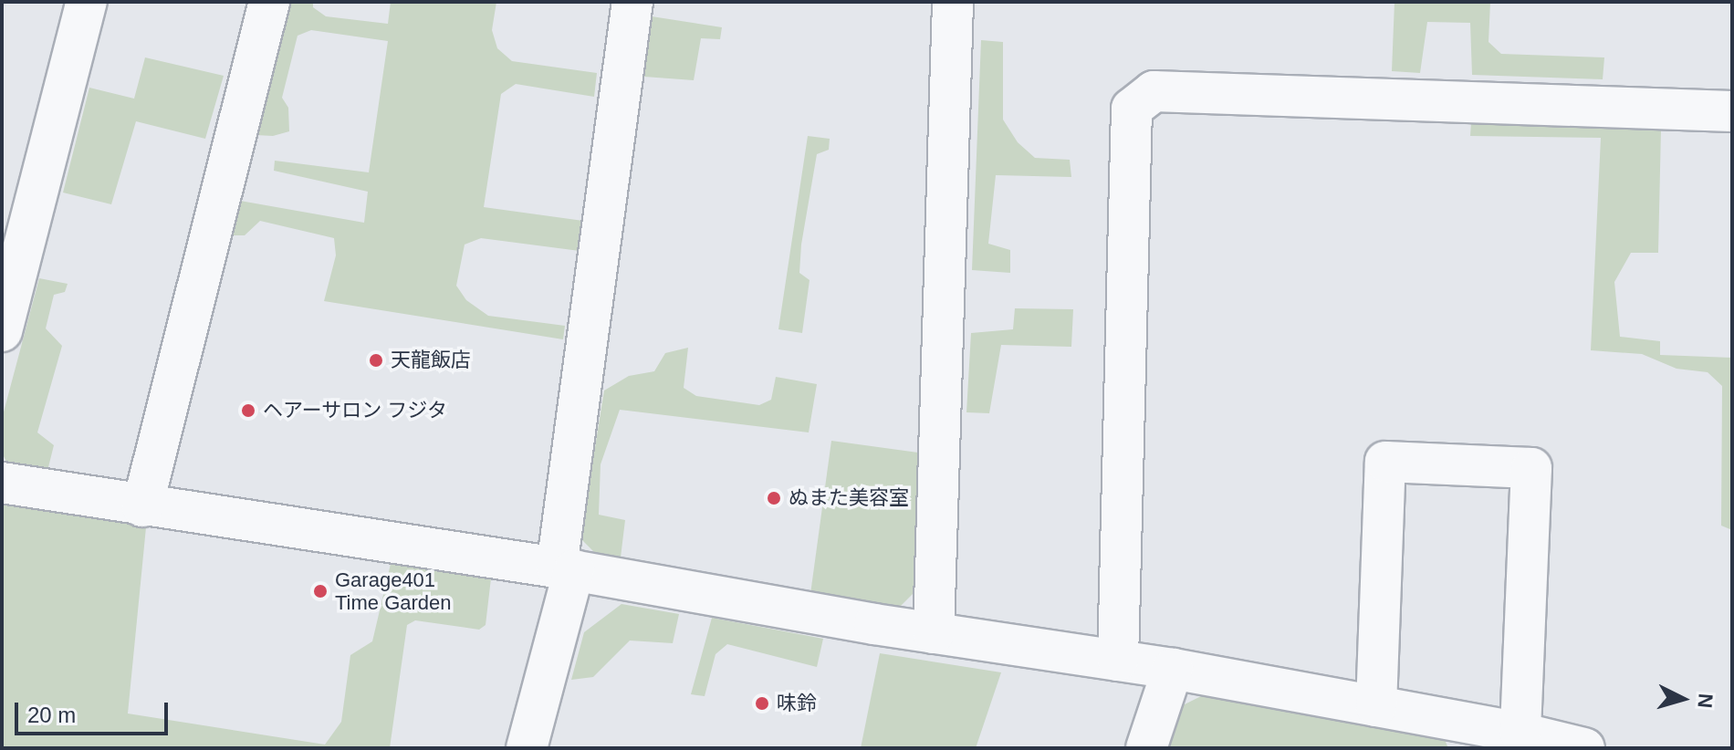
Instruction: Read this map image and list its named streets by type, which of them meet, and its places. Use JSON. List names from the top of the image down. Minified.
{"places":["天龍飯店","ヘアーサロン フジタ","ぬまた美容室","Garage401 Time Garden","味鈴"],"scale_bar":"20 m","north":"right"}
